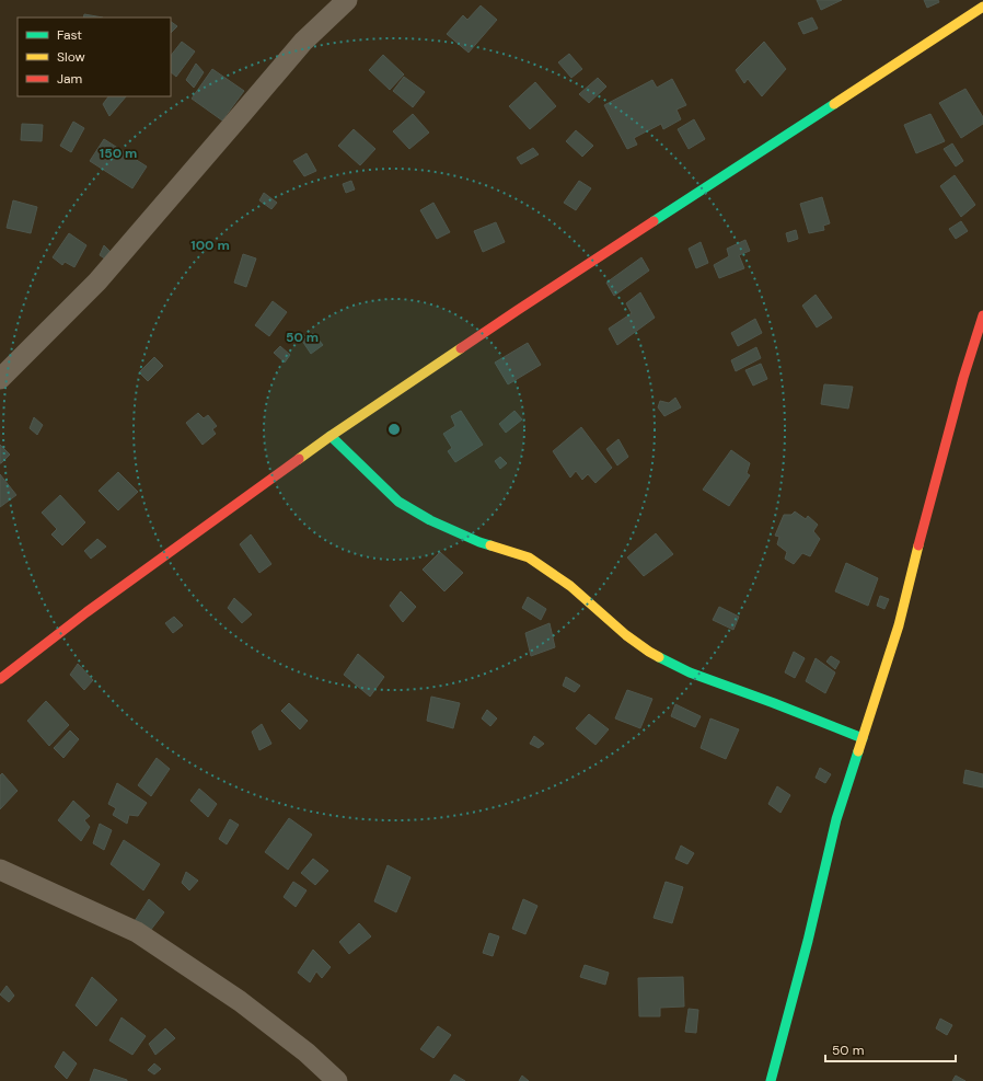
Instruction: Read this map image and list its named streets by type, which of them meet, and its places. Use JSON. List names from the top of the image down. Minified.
{"legend":["Fast","Slow","Jam"],"scale_bar":"50 m","rings":["150 m","100 m","50 m"]}
